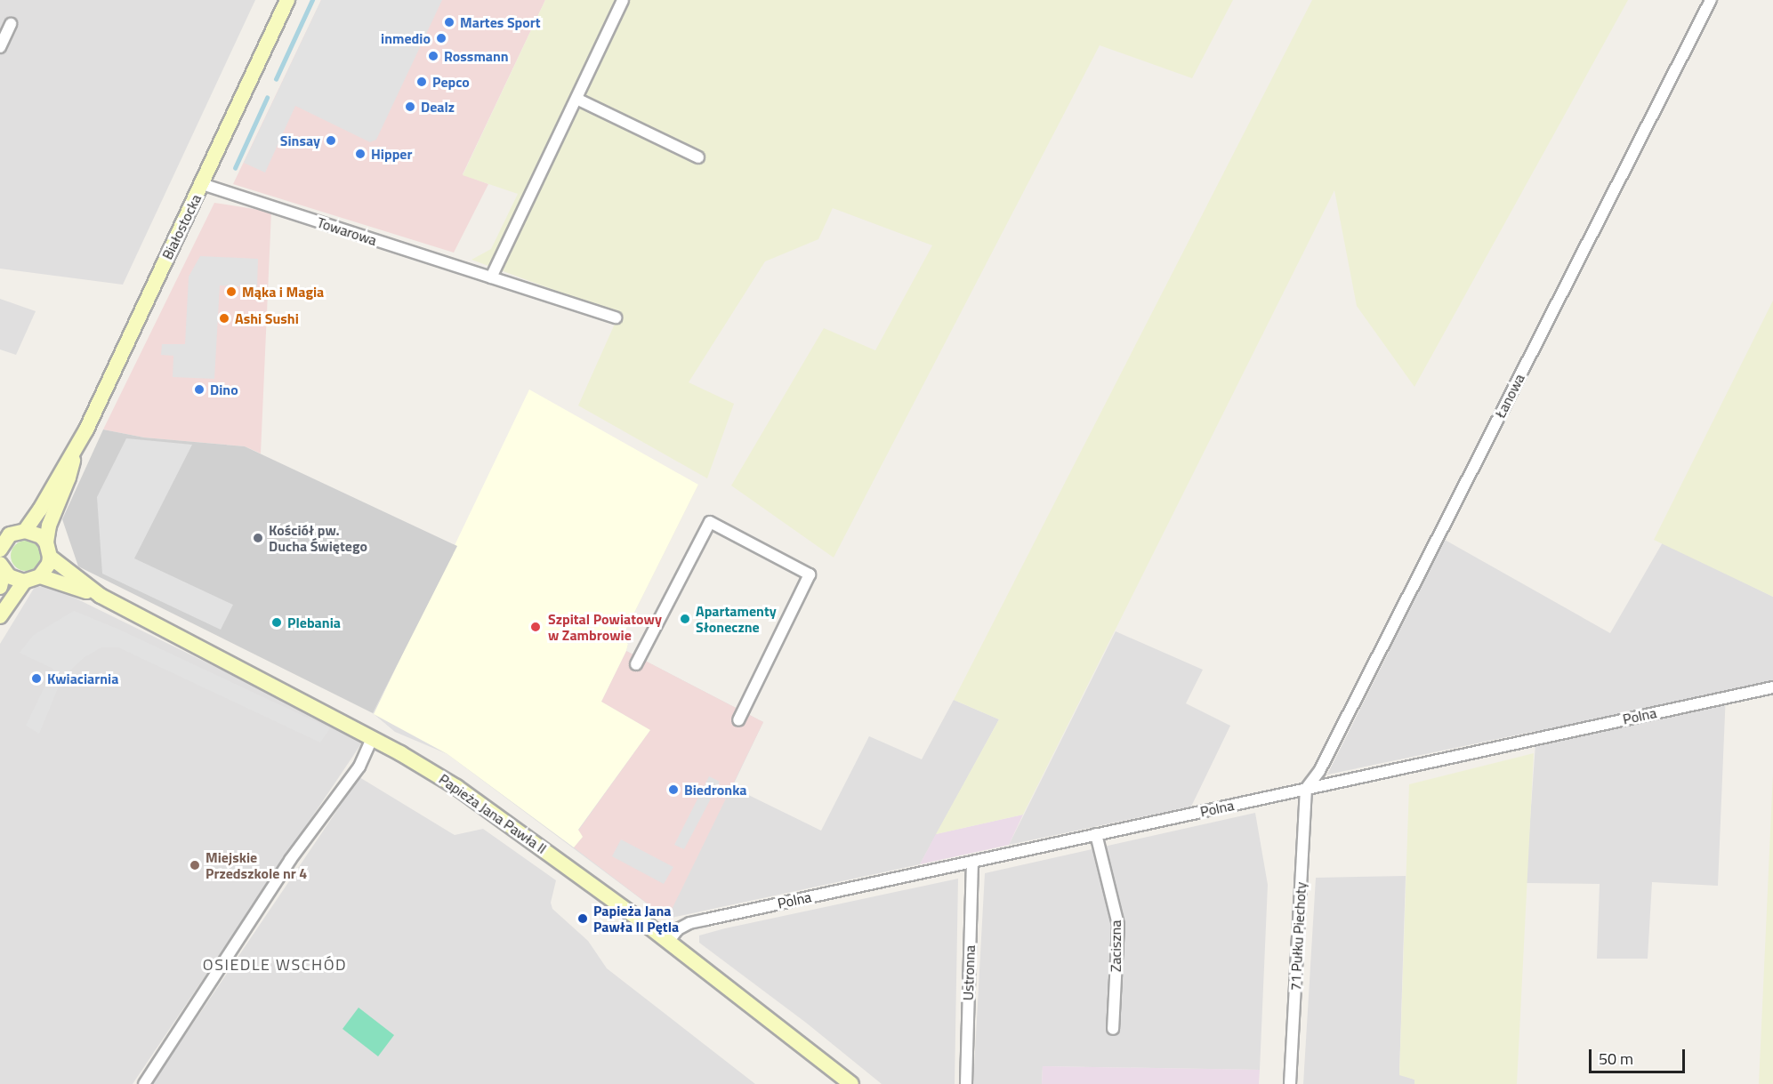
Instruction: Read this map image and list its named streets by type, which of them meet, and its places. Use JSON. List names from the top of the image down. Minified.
{"streets":{"street":["Białostocka","Towarowa","Łanowa","Polna","Papieża Jana Pawła II","71 Pułku Piechoty","Zaciszna","Ustronna"]},"crossings":[["Białostocka","Towarowa"],["Białostocka","Papieża Jana Pawła II"],["Łanowa","Polna"],["Łanowa","71 Pułku Piechoty"],["Polna","Papieża Jana Pawła II"],["Polna","71 Pułku Piechoty"],["Polna","Zaciszna"],["Polna","Ustronna"]],"districts":["OSIEDLE WSCHÓD"],"places":["Martes Sport","inmedio","Rossmann","Pepco","Dealz","Sinsay","Hipper","Mąka i Magia","Ashi Sushi","Dino","Kościół pw. Ducha Świętego","Apartamenty Słoneczne","Plebania","Szpital Powiatowy w Zambrowie","Kwiaciarnia","Biedronka","Miejskie Przedszkole nr 4","Papieża Jana Pawła II Pętla"],"scale_bar":"50 m"}
